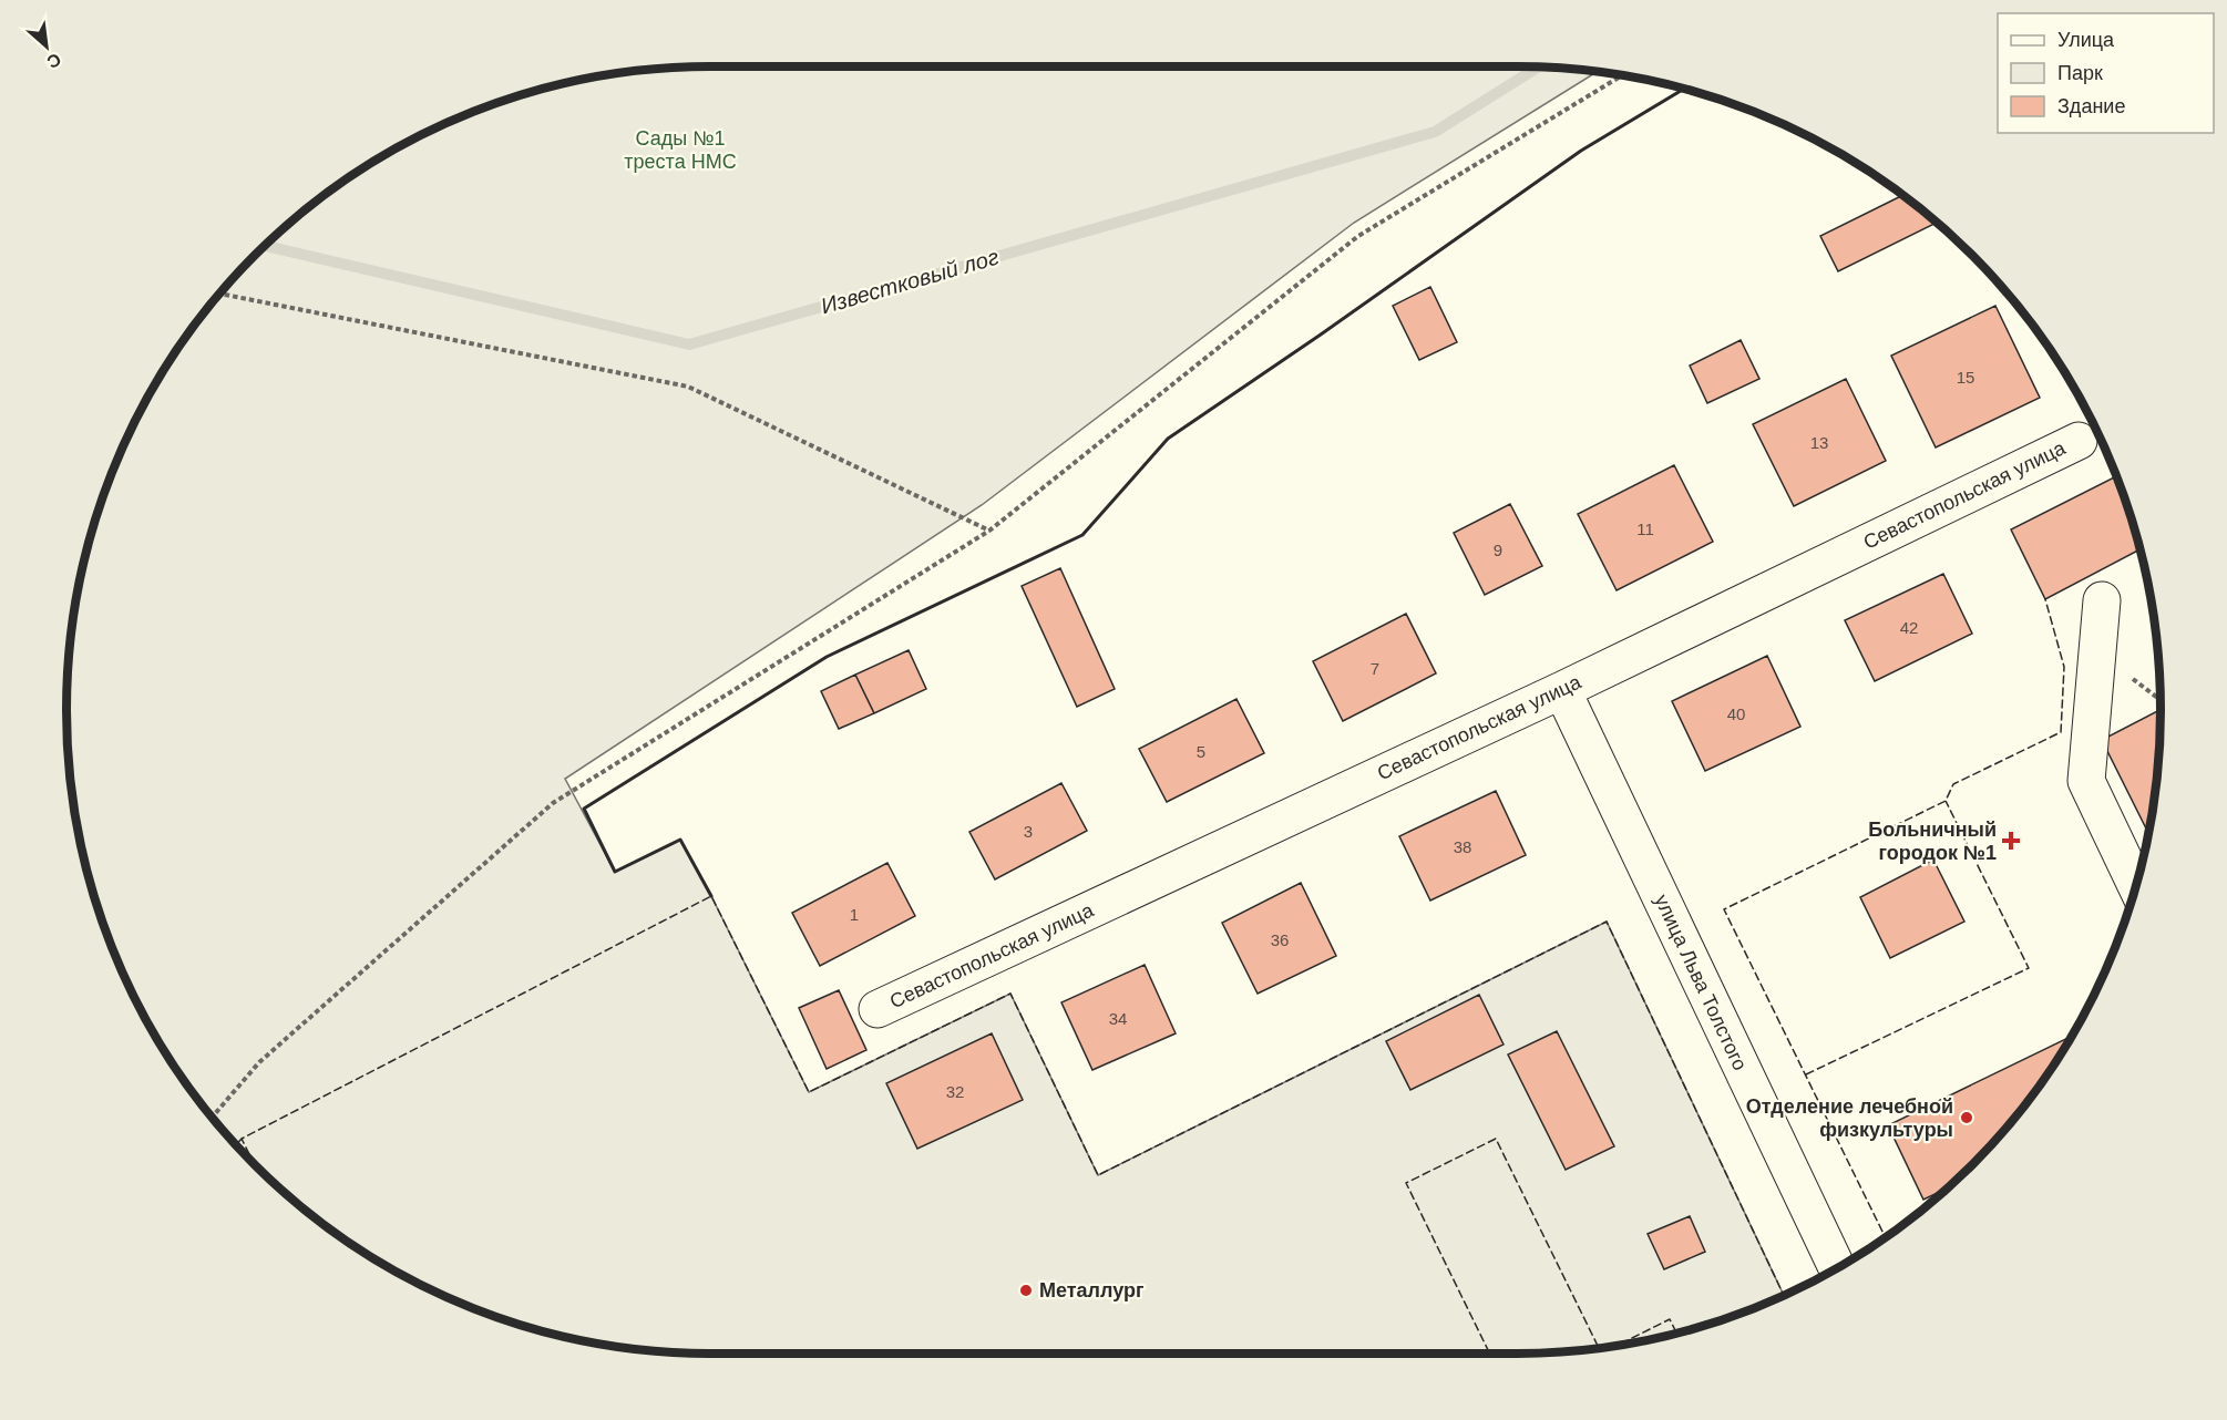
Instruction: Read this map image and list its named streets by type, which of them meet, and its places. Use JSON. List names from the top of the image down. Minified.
{"streets":{"street":["Севастопольская улица","улица Льва Толстого"]},"crossings":[["Севастопольская улица","улица Льва Толстого"]],"water":["Известковый лог"],"parks":["Сады №1 треста НМС"],"places":{"health":["Больничный городок №1"],"other":["Отделение лечебной физкультуры","Металлург"]},"house_numbers":["15","13","11","9","42","7","40","5","3","38","1","36","34","32"],"legend":["Улица","Парк","Здание"],"north":"bottom right"}
